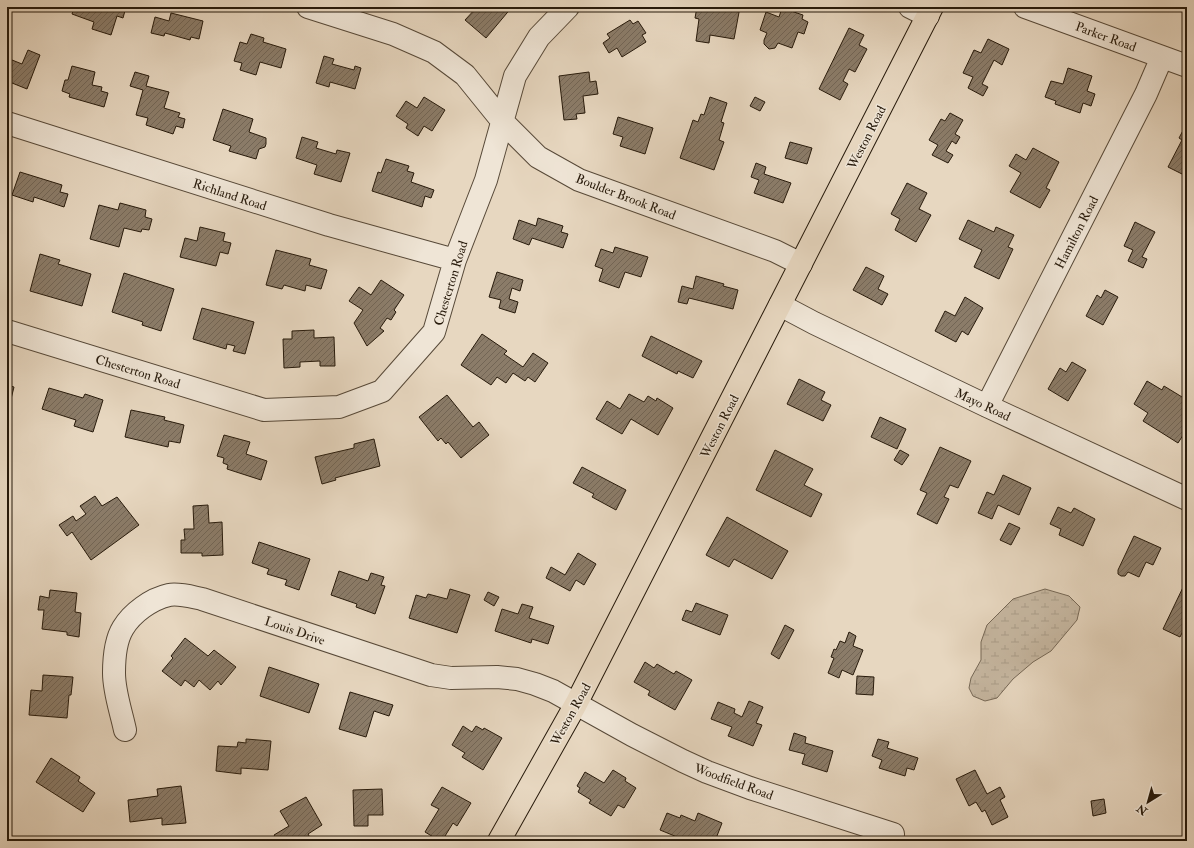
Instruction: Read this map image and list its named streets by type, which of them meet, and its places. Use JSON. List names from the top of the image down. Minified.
{"streets":{"main road":["Weston Road"],"street":["Parker Road","Richland Road","Boulder Brook Road","Hamilton Road","Chesterton Road","Mayo Road","Louis Drive","Woodfield Road"]},"crossings":[["Parker Road","Hamilton Road"],["Weston Road","Boulder Brook Road"],["Weston Road","Mayo Road"],["Weston Road","Louis Drive"],["Weston Road","Woodfield Road"],["Richland Road","Chesterton Road"],["Boulder Brook Road","Chesterton Road"],["Hamilton Road","Mayo Road"],["Louis Drive","Woodfield Road"]],"north":"bottom left"}
